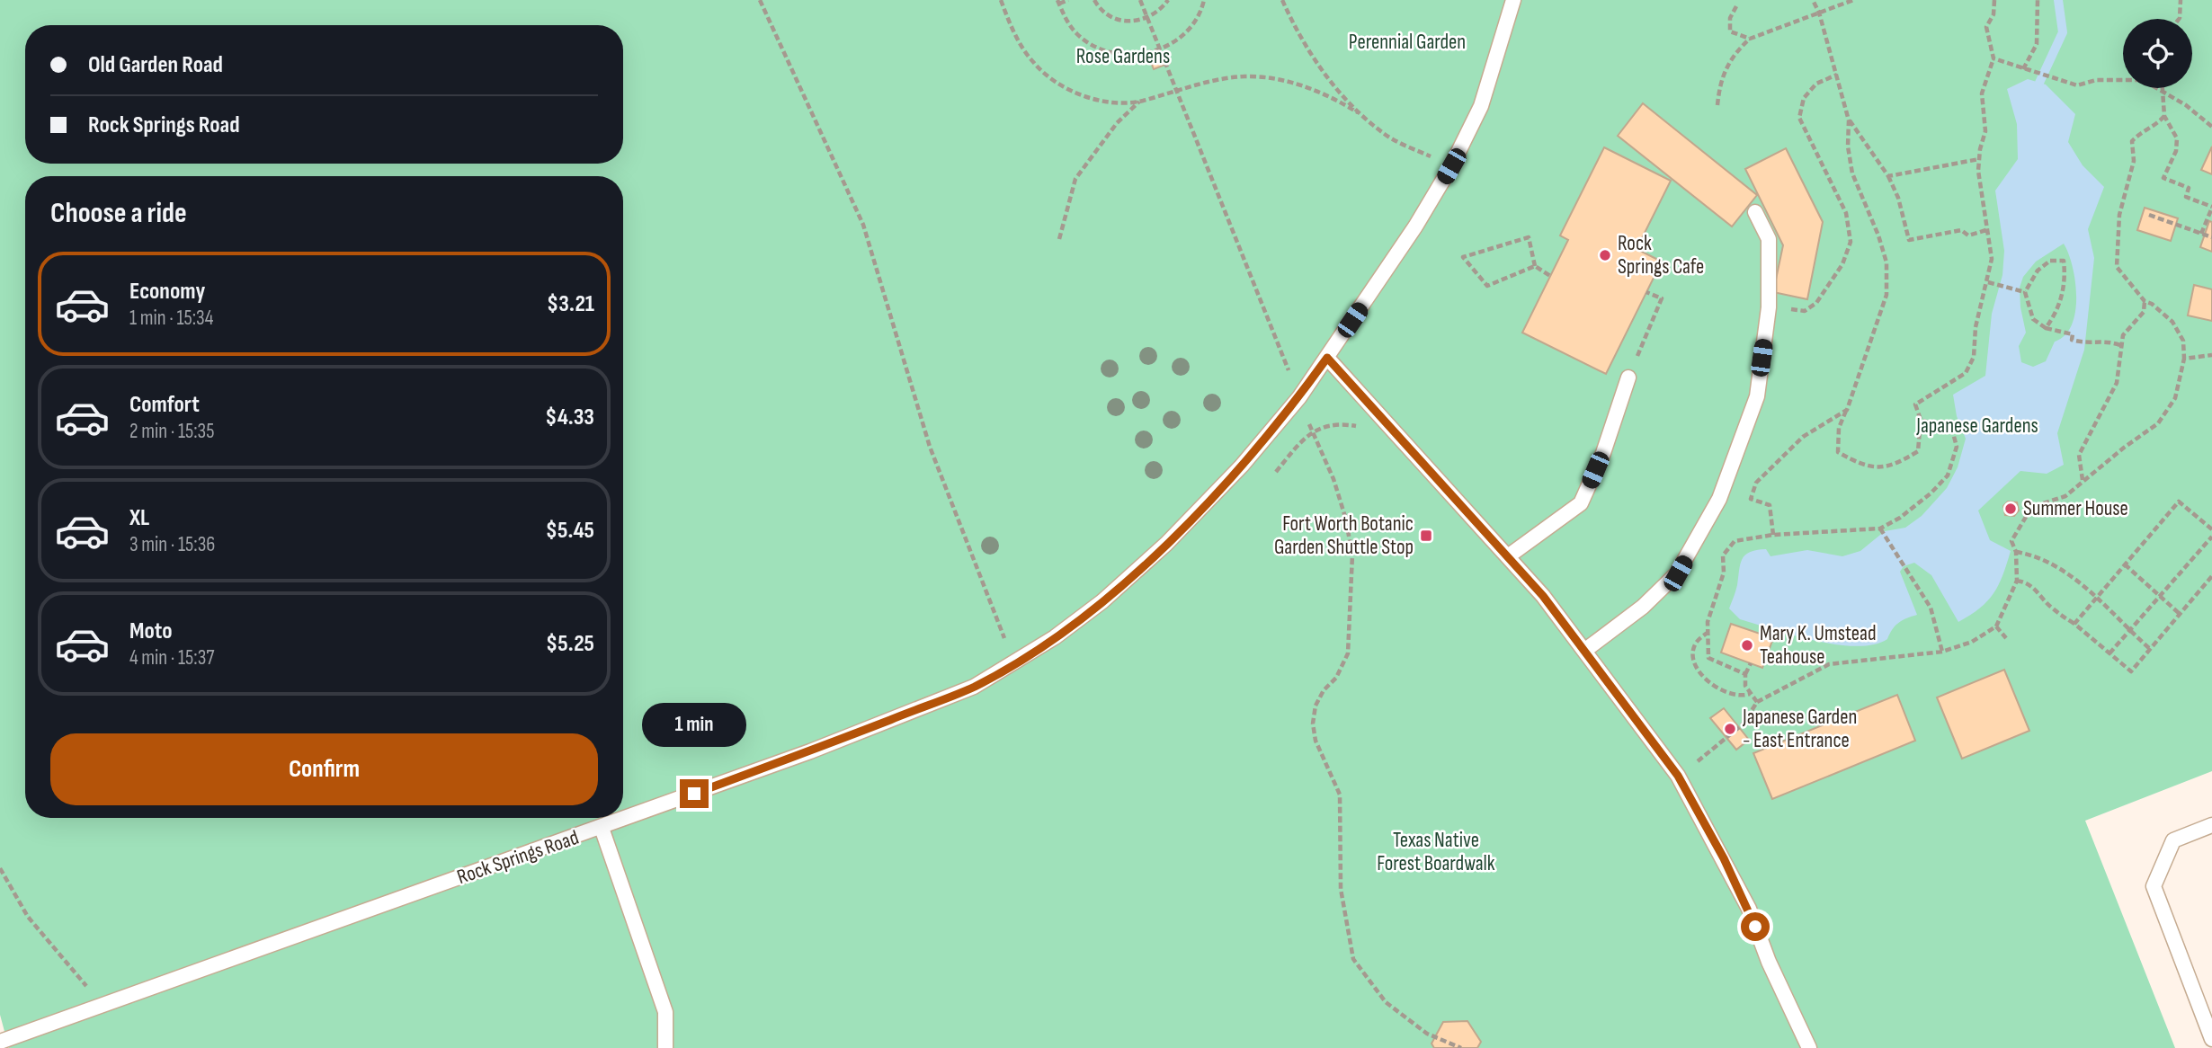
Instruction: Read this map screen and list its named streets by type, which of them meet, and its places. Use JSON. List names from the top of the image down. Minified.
{"streets":{"lane":["Rock Springs Road"]},"parks":["Perennial Garden","Rose Gardens","Japanese Gardens","Texas Native Forest Boardwalk"],"places":{"other":["Rock Springs Cafe","Summer House","Mary K. Umstead Teahouse","Japanese Garden - East Entrance"],"transit":["Fort Worth Botanic Garden Shuttle Stop"]},"page":{"banner":["Old Garden Road","Rock Springs Road"],"heading":"Choose a ride","list":[{"name":"Economy","note":"1 min · 15:34","value":"$3.21"},{"name":"Comfort","note":"2 min · 15:35","value":"$4.33"},{"name":"XL","note":"3 min · 15:36","value":"$5.45"},{"name":"Moto","note":"4 min · 15:37","value":"$5.25"}],"bubble":"1 min","buttons":"Confirm"}}
